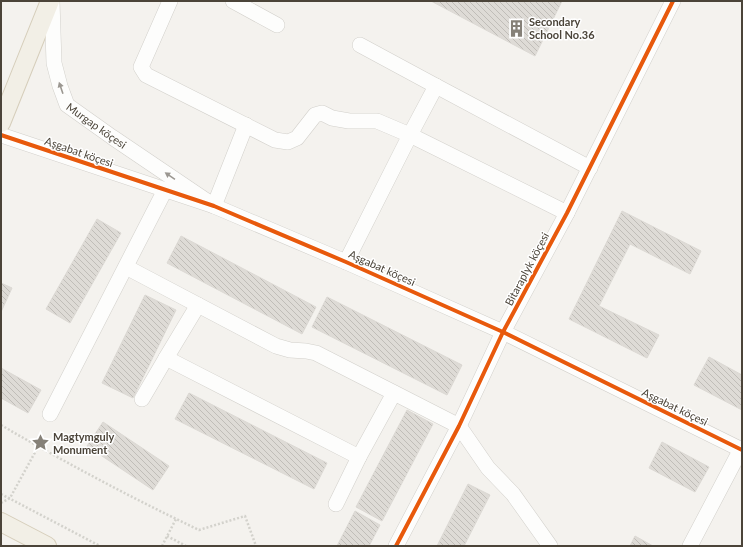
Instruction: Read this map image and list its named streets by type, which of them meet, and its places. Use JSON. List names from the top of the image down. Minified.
{"streets":{"main road":["Murgap köçesi"],"street":["Aşgabat köçesi","Bitaraplyk köçesi"]},"crossings":[["Murgap köçesi","Aşgabat köçesi"],["Aşgabat köçesi","Bitaraplyk köçesi"]],"one_way":["Murgap köçesi"],"places":{"building":["Secondary School No.36"],"place":["Magtymguly Monument"]}}
